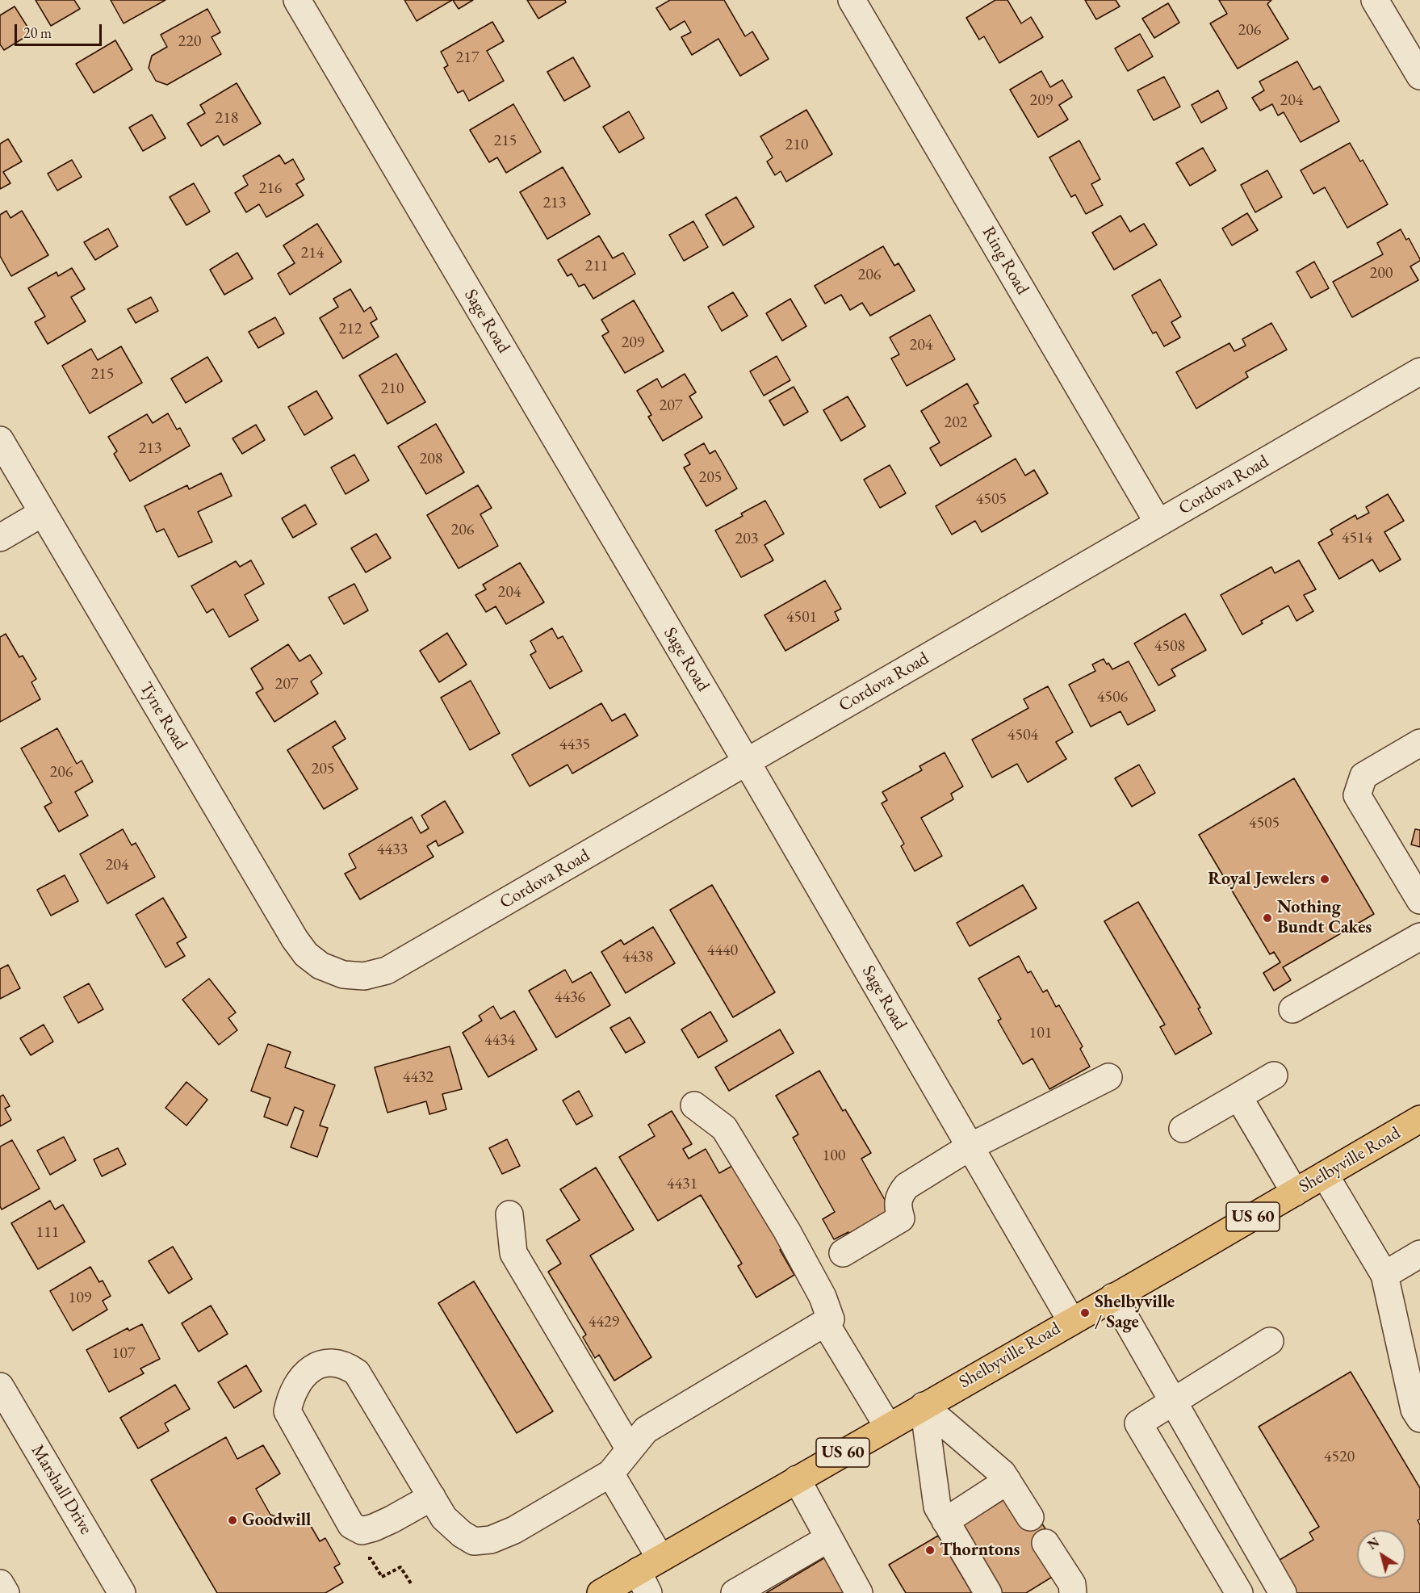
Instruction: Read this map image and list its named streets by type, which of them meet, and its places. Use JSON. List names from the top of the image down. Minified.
{"streets":{"main road":["Shelbyville Road","US 60"],"street":["Ring Road","Sage Road","Cordova Road","Tyne Road","Marshall Drive"]},"crossings":[["Ring Road","Cordova Road"],["Sage Road","Cordova Road"],["Sage Road","Shelbyville Road"],["Cordova Road","Tyne Road"]],"places":["Royal Jewelers","Nothing Bundt Cakes","Shelbyville / Sage","Goodwill","Thorntons"],"house_numbers":["206","220","217","209","204","218","215","210","216","213","214","211","200","206","212","209","204","215","210","207","202","213","208","205","4505","206","4514","203","204","4501","4508","207","4506","4504","4435","205","206","4505","4433","204","4440","4438","4436","101","4434","4432","100","4431","111","109","4429","107","4520"],"scale_bar":"20 m","north":"top left"}
